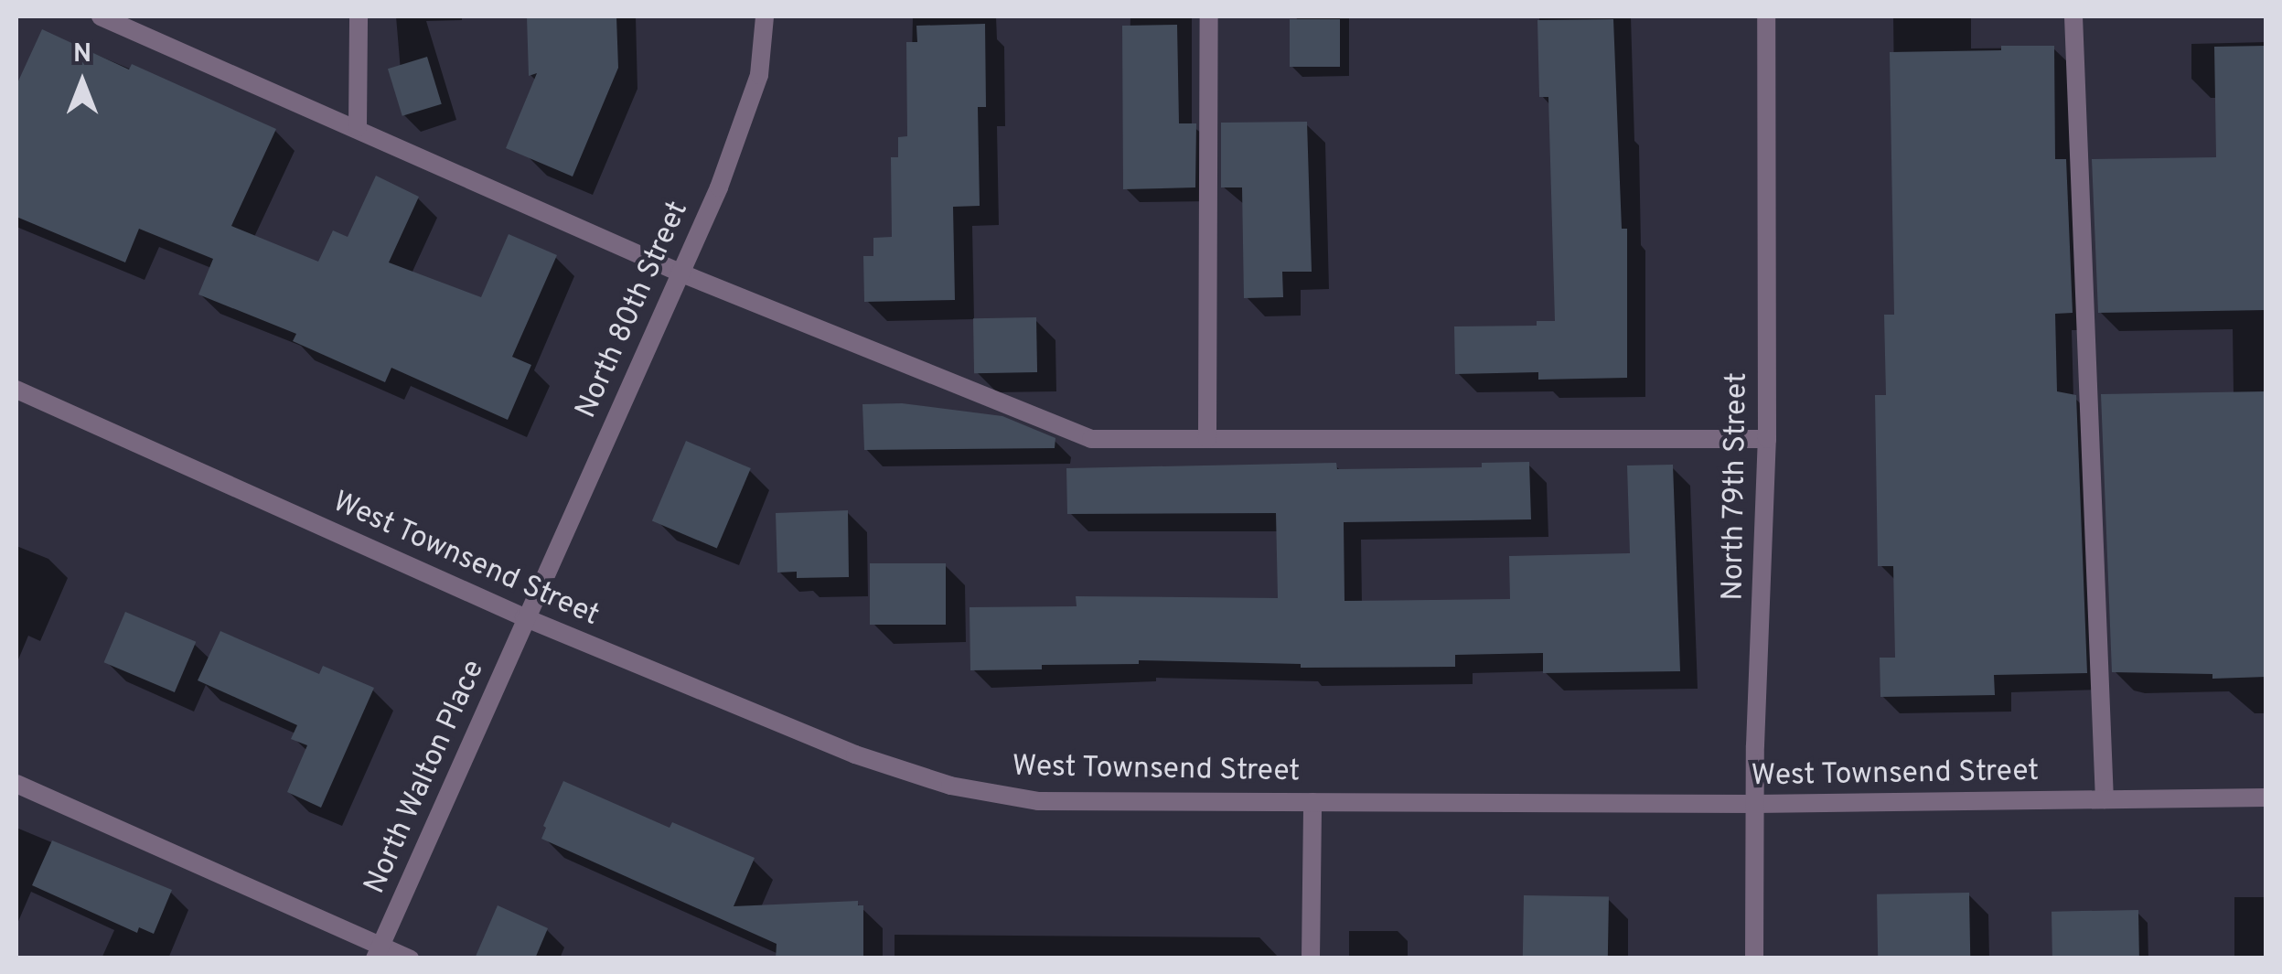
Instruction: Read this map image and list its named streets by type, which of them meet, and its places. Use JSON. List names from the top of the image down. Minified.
{"streets":{"street":["North 80th Street","North 79th Street","West Townsend Street","North Walton Place"]},"crossings":[["North 80th Street","West Townsend Street"],["North 80th Street","North Walton Place"],["North 79th Street","West Townsend Street"],["West Townsend Street","North Walton Place"]],"north":"top"}
